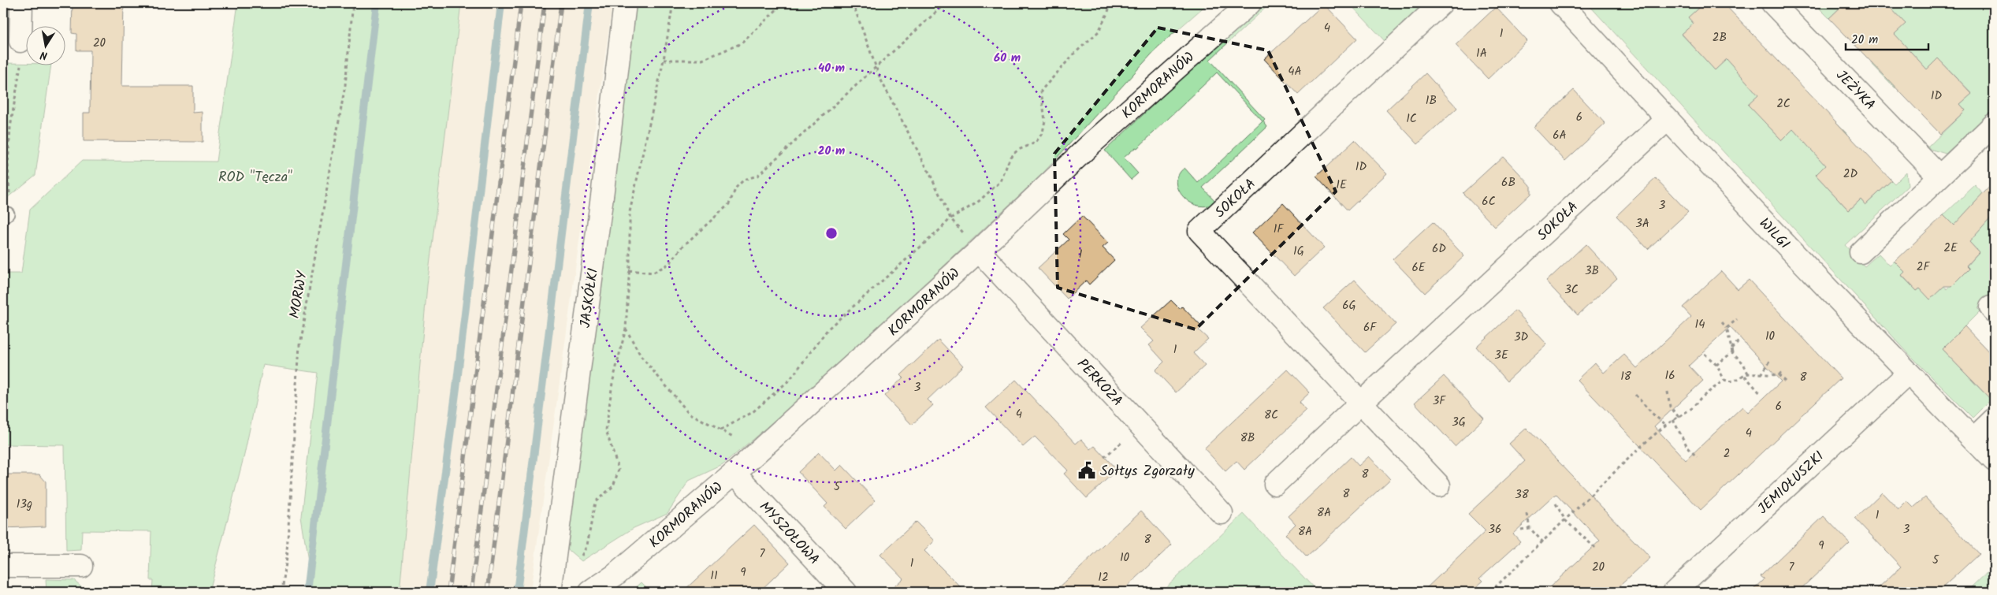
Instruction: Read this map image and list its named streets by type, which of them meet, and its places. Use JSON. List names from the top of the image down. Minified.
{"streets":{"street":["KORMORANÓW","JEŻYKA","SOKOŁA","WILGI","JASKÓŁKI","PERKOZA","JEMIOŁUSZKI","MYSZOŁOWA"],"path":["MORWY"]},"crossings":[["KORMORANÓW","PERKOZA"],["KORMORANÓW","MYSZOŁOWA"],["SOKOŁA","WILGI"],["WILGI","JEMIOŁUSZKI"]],"parks":["ROD \"Tęcza\""],"places":{"public building":["Sołtys Zgorzały"]},"house_numbers":["4","1","2B","20","1A","4A","1D","1B","2C","6","1C","6A","1D","2D","6B","1E","6C","3","3A","1F","2E","6D","1G","1","2F","6E","3B","3C","6G","14","6F","10","3D","1","3E","16","18","8","3","3F","6","4","8C","3G","4","8B","2","8","5","8","38","13g","8A","1","36","3","8A","8","9","7","10","5","1","20","7","9","11","12"],"scale_bar":"20 m","north":"bottom","rings":["60 m","40 m","20 m"]}
